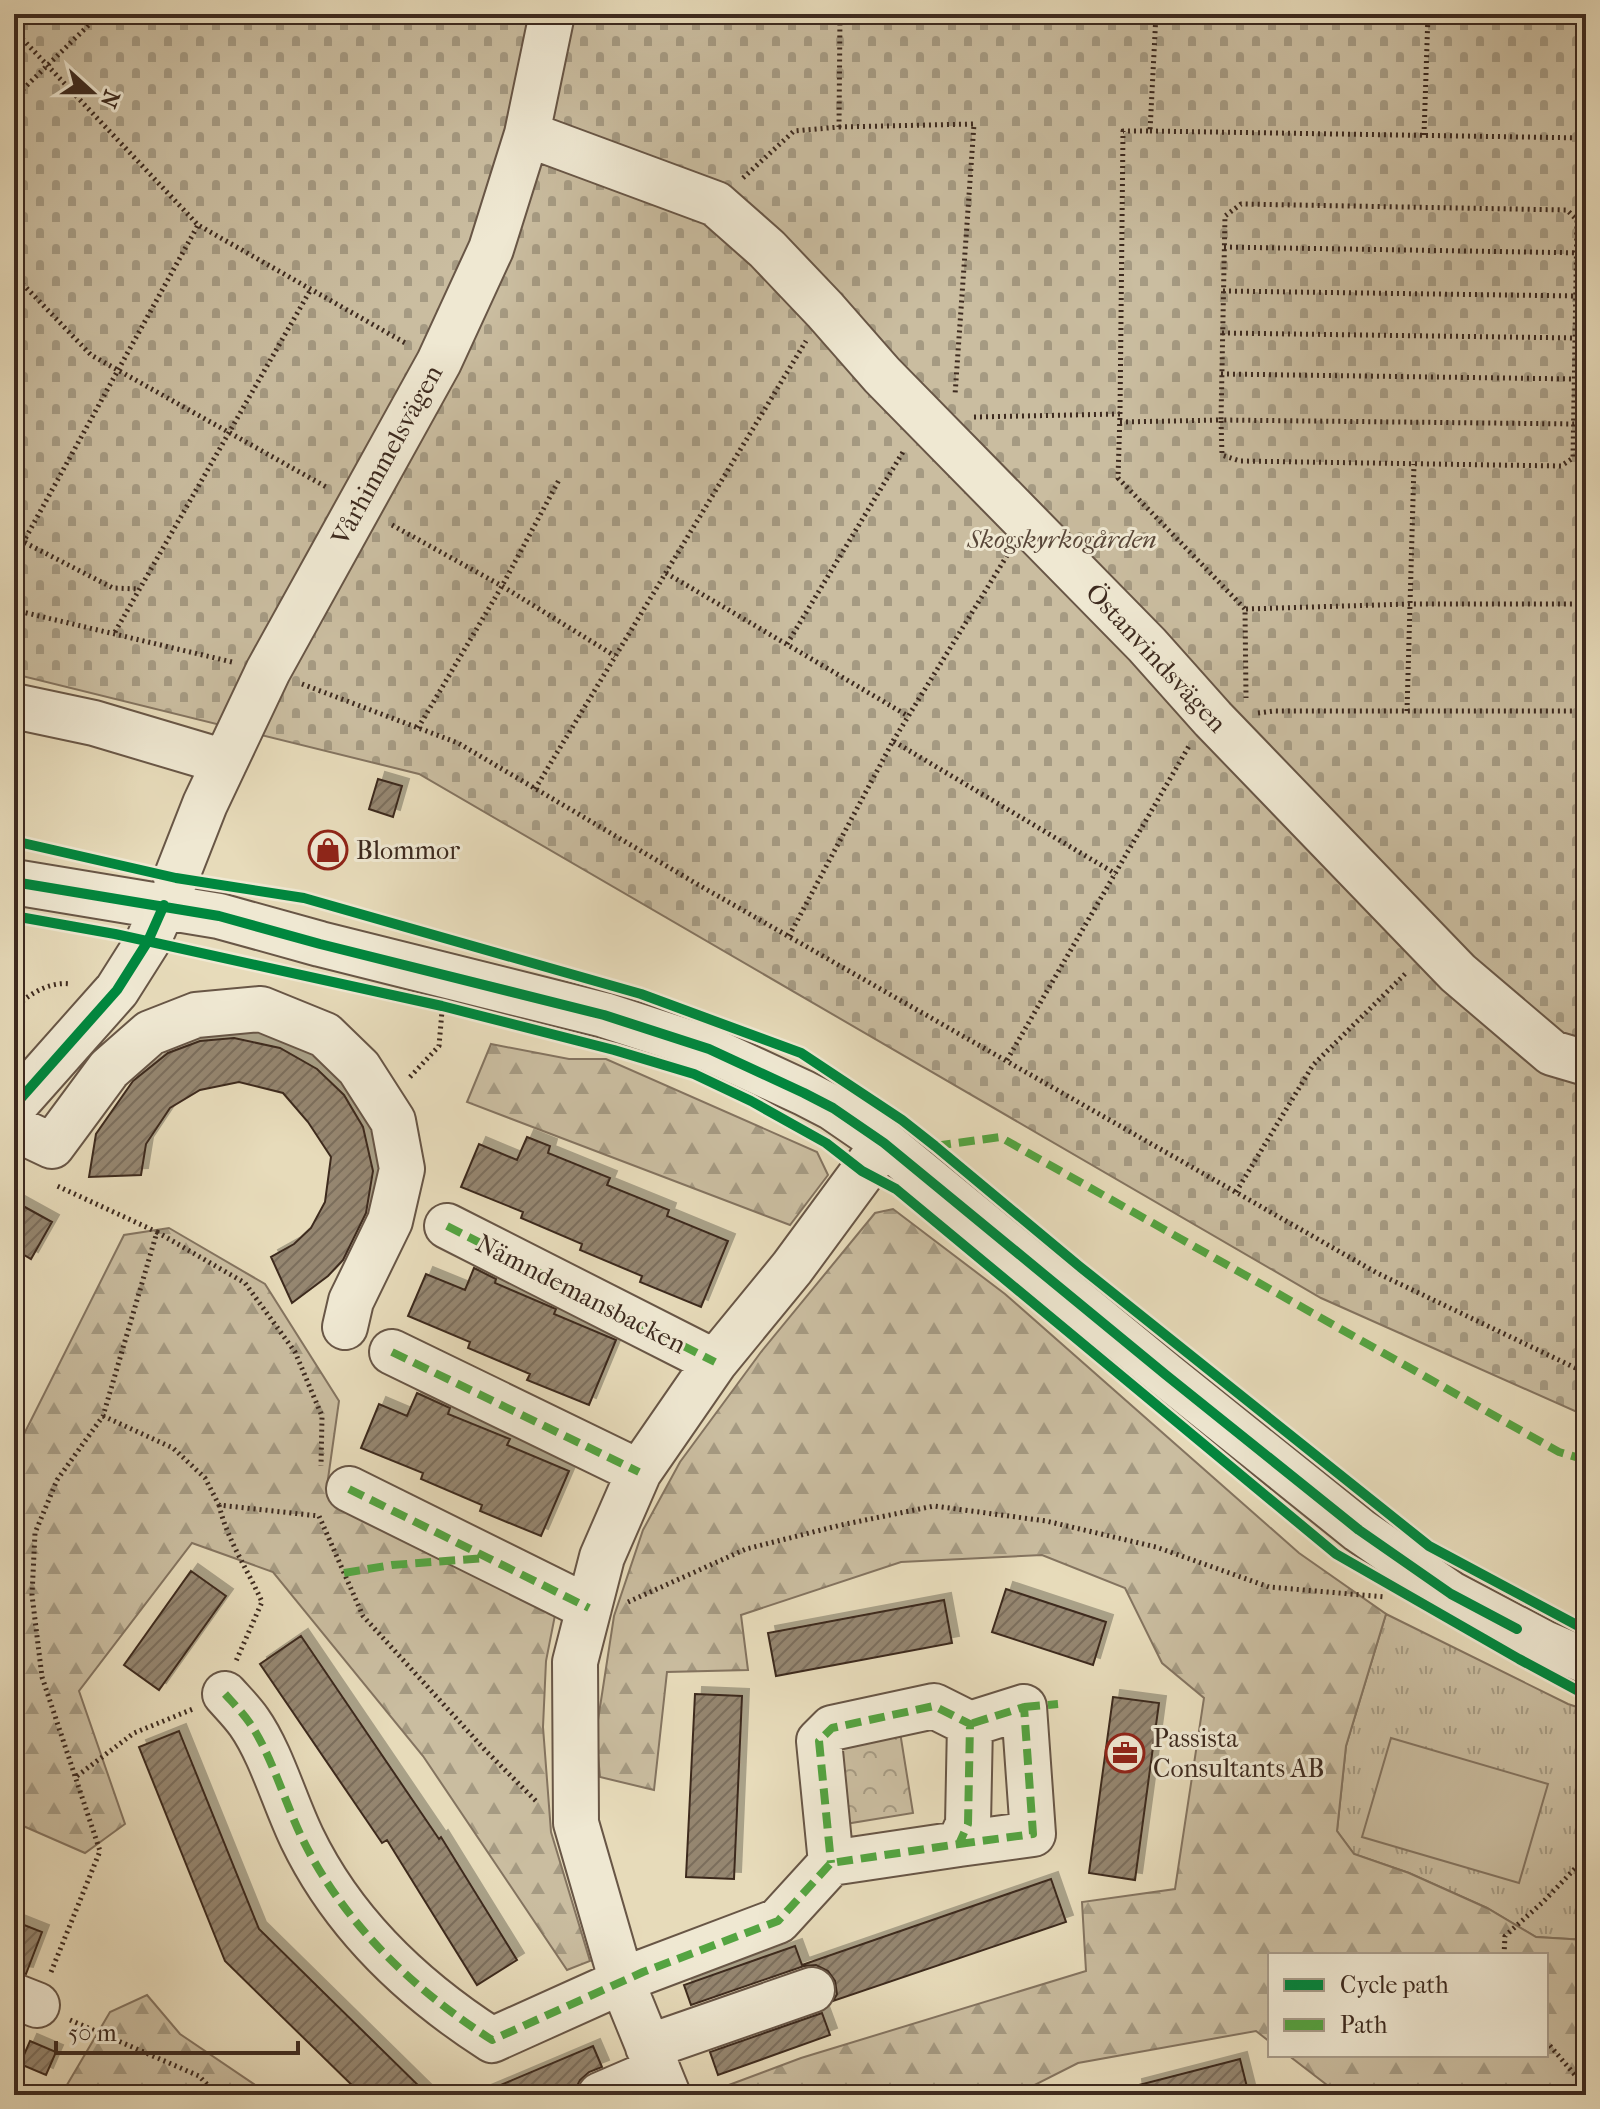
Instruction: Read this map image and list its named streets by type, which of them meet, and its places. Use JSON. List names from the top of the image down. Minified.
{"streets":{"street":["Vårhimmelsvägen","Östanvindsvägen","Nämndemansbacken"]},"crossings":[["Vårhimmelsvägen","Östanvindsvägen"]],"parks":["Skogskyrkogården"],"places":{"shop":["Blommor"],"office":["Passista Consultants AB"]},"legend":["Cycle path","Path"],"scale_bar":"50 m","north":"right"}
